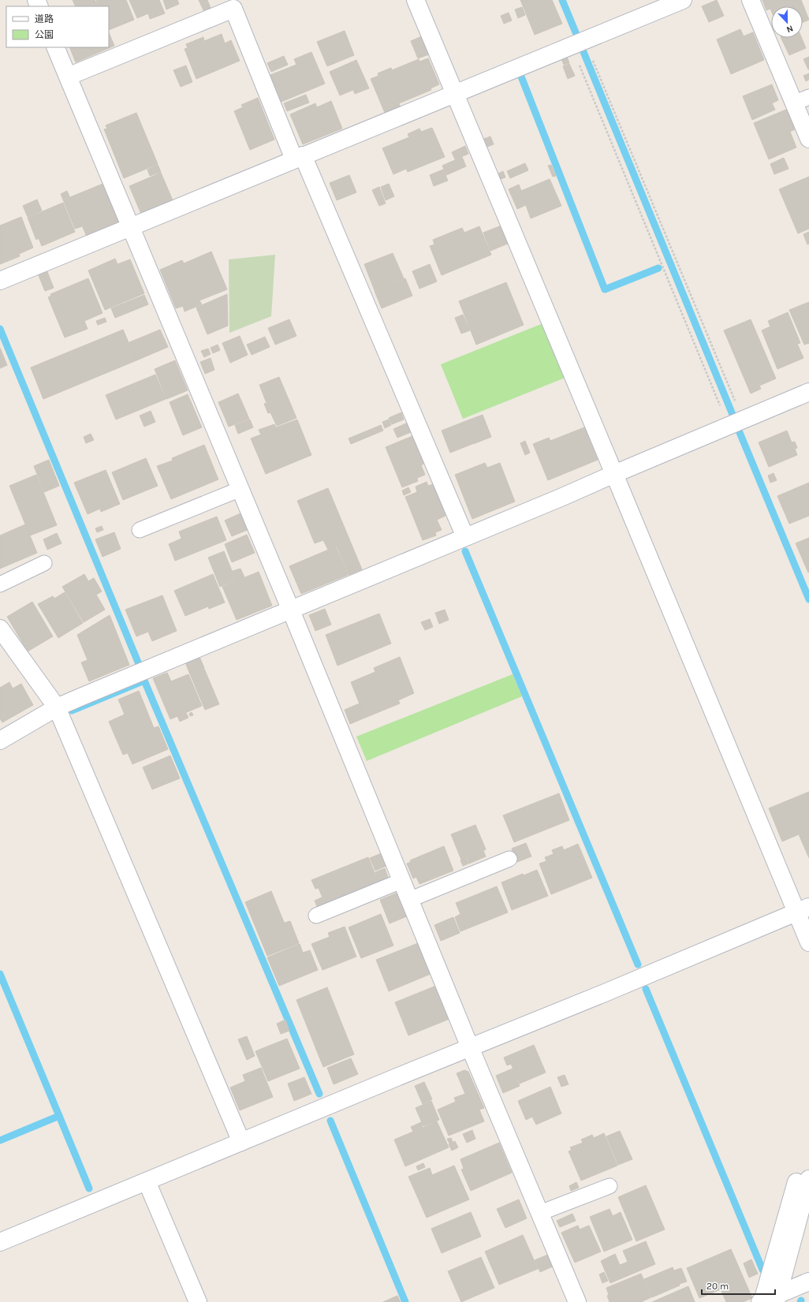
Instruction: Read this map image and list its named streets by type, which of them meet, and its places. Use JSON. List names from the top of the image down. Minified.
{"legend":["道路","公園"],"scale_bar":"20 m","north":"bottom"}
